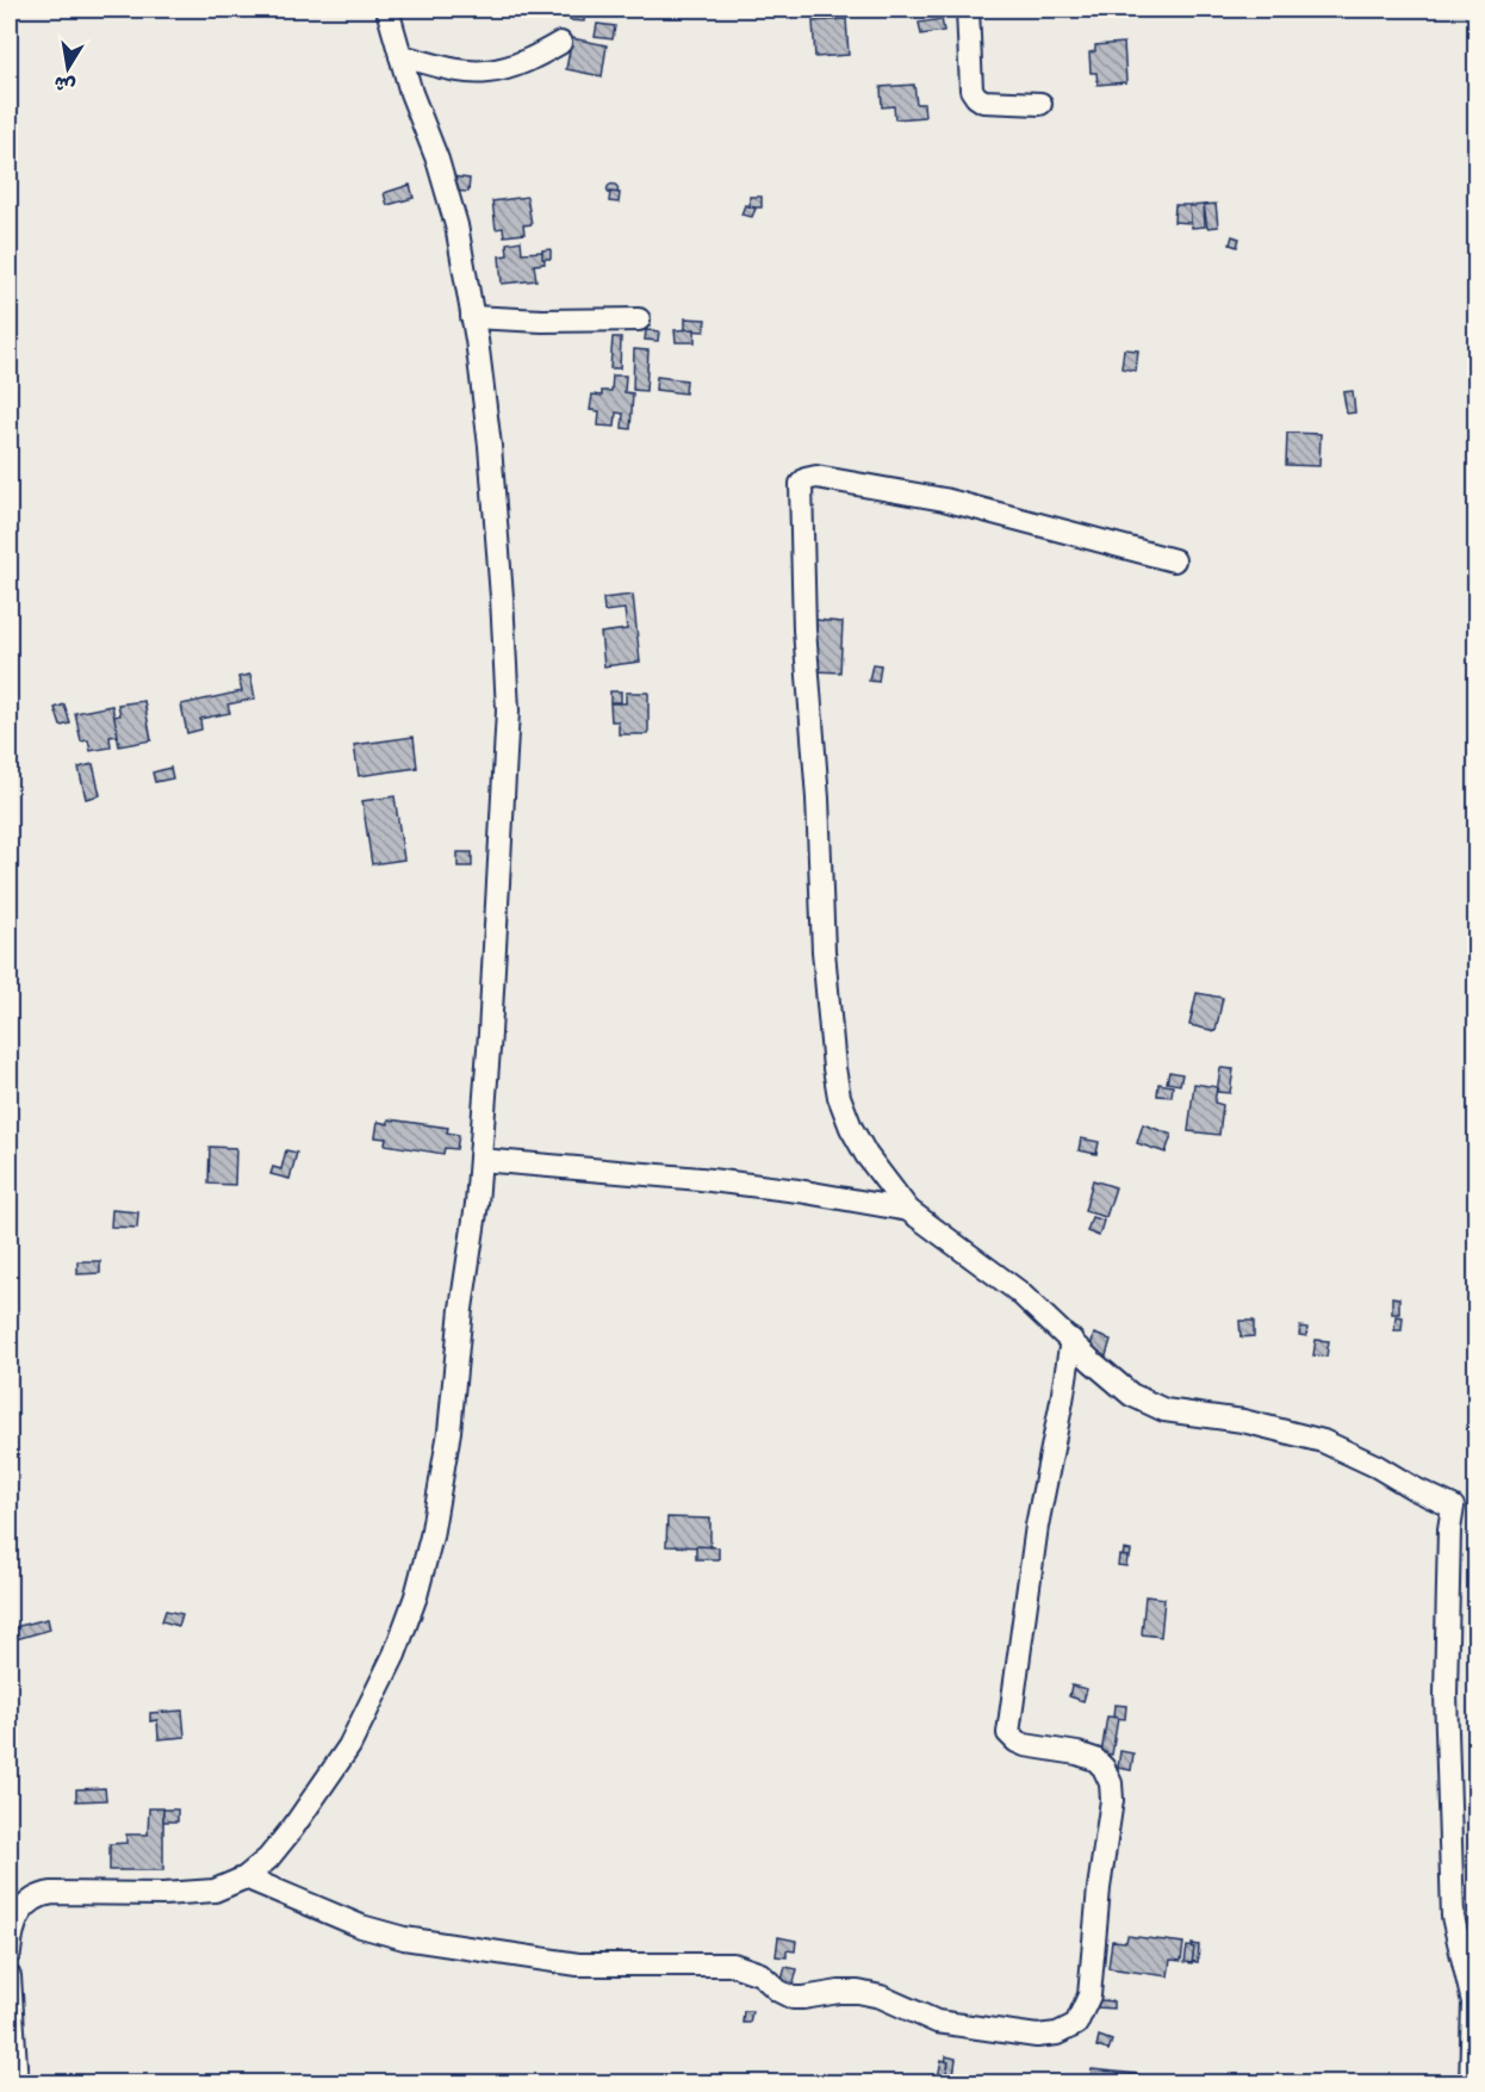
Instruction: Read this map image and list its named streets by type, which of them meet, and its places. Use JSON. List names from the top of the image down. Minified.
{"north":"bottom"}
